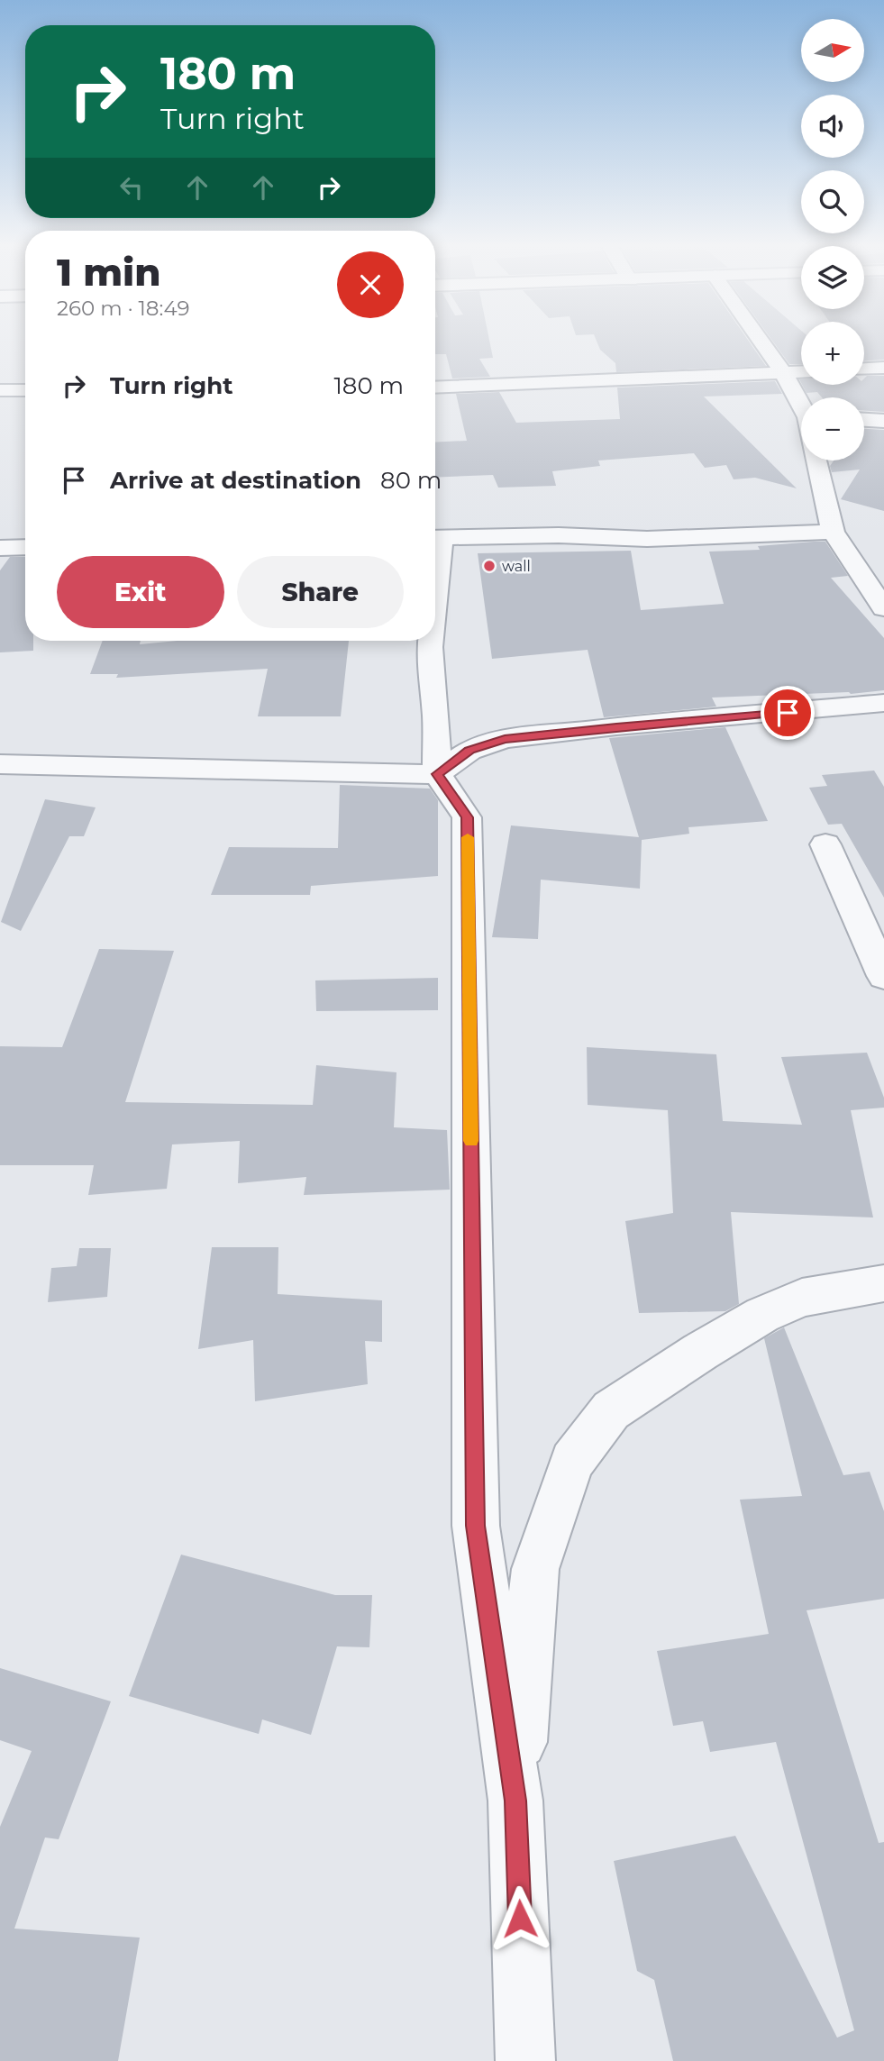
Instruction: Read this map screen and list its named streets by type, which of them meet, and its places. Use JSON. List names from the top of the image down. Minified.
{"places":["wall"],"north":"right","page":{"map_buttons":["+","−"],"turn":["180 m","Turn right"],"heading":["1 min","260 m · 18:49"],"list":[{"name":"Turn right","value":"180 m"},{"name":"Arrive at destination","value":"80 m"}],"buttons":["Exit","Share"]}}
